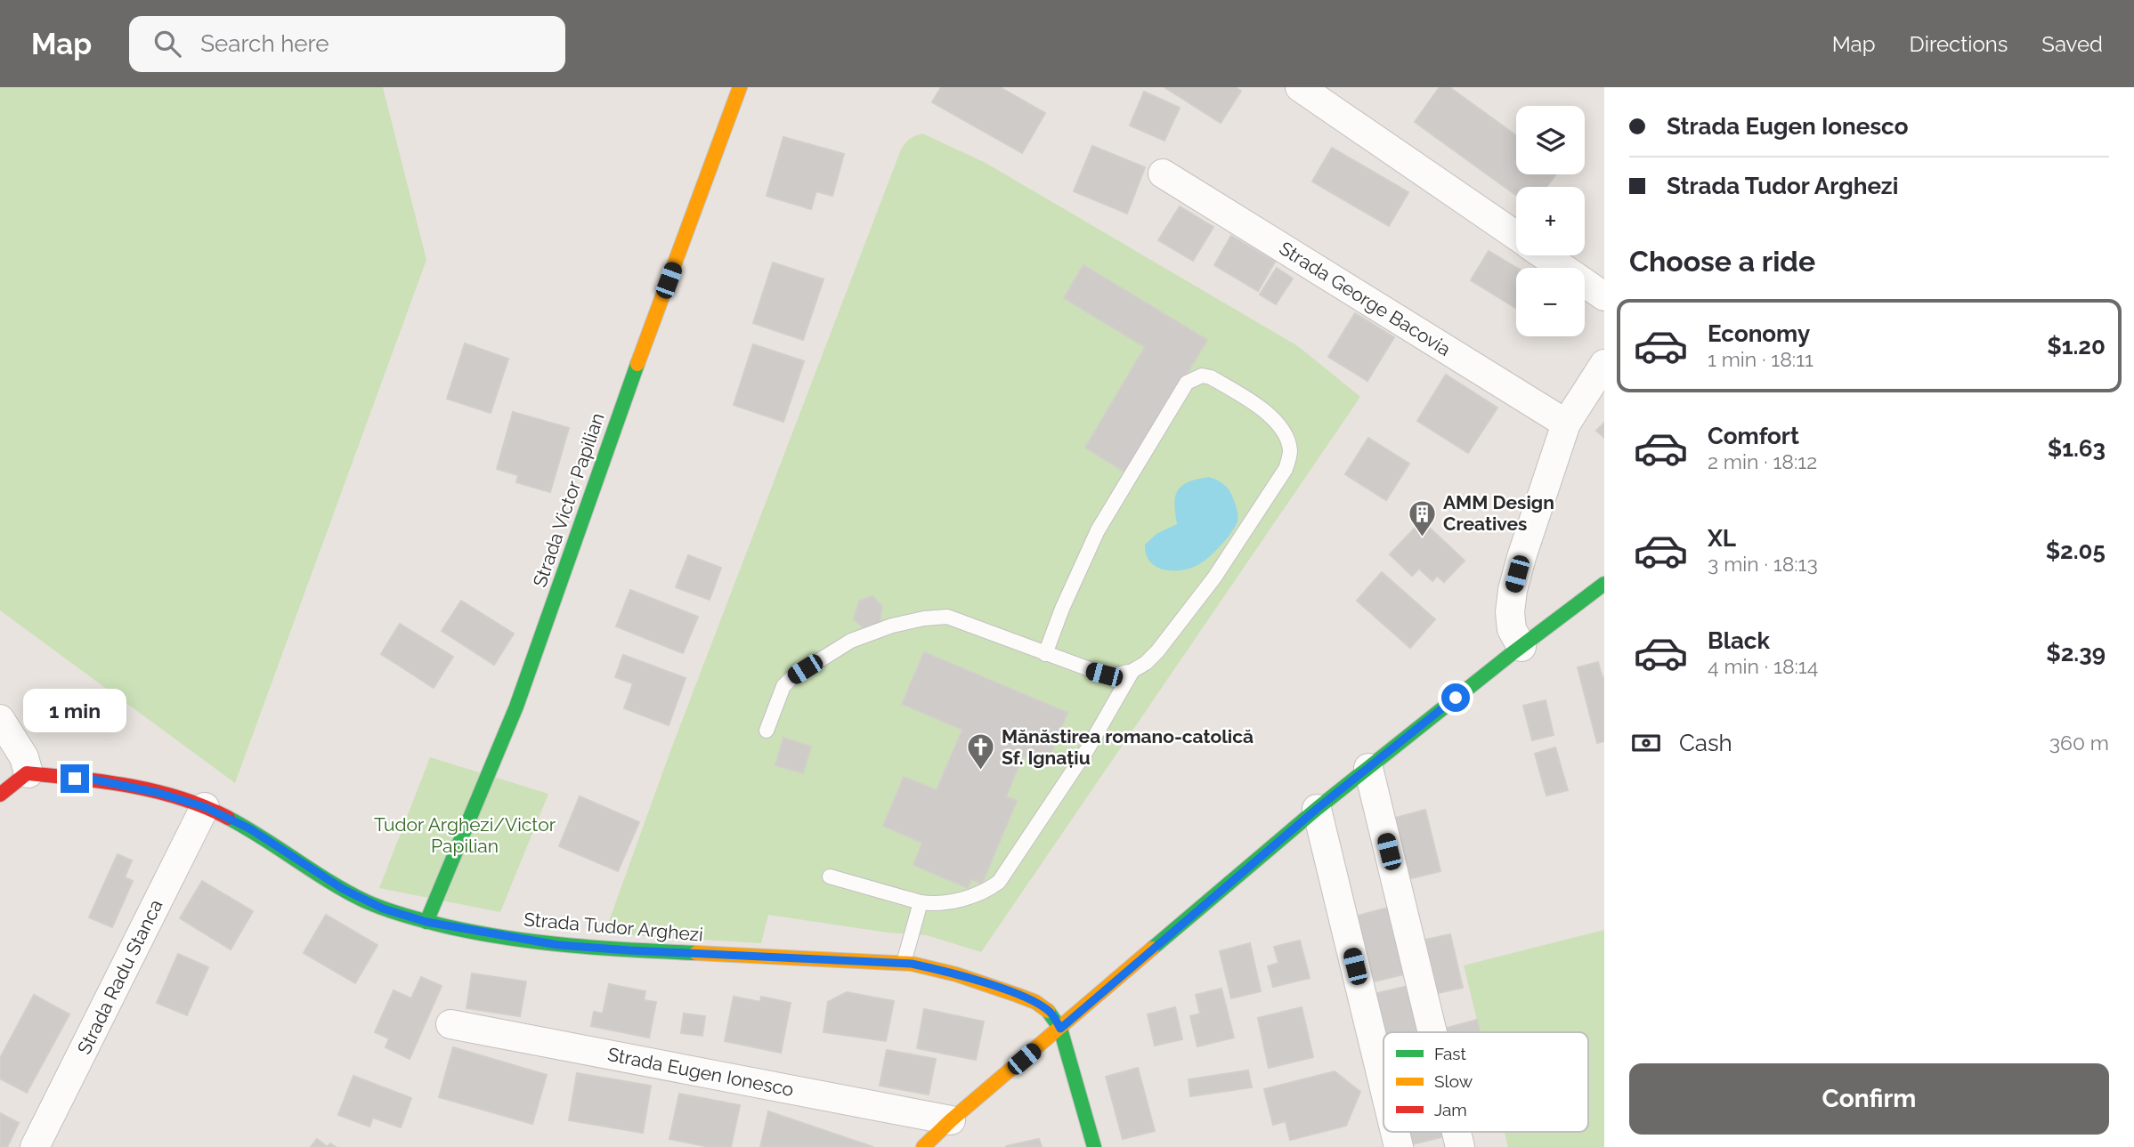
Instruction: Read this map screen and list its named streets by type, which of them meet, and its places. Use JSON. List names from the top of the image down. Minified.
{"streets":{"street":["Strada George Bacovia","Strada Victor Papilian","Strada Tudor Arghezi","Strada Radu Stanca","Strada Eugen Ionesco"]},"crossings":[["Strada Victor Papilian","Strada Tudor Arghezi"],["Strada Tudor Arghezi","Strada Radu Stanca"]],"parks":["Tudor Arghezi/Victor Papilian"],"places":{"building":["AMM Design Creatives"],"church":["Mănăstirea romano-catolică Sf. Ignațiu"]},"legend":["Fast","Slow","Jam"],"page":{"header":"Map","search":"Search here","nav":["Map","Directions","Saved"],"banner":["Strada Eugen Ionesco","Strada Tudor Arghezi"],"map_buttons":["+","−"],"heading":"Choose a ride","list":[{"name":"Economy","note":"1 min · 18:11","value":"$1.20"},{"name":"Comfort","note":"2 min · 18:12","value":"$1.63"},{"name":"XL","note":"3 min · 18:13","value":"$2.05"},{"name":"Black","note":"4 min · 18:14","value":"$2.39"}],"bubble":"1 min","pay":["Cash","360 m"],"buttons":"Confirm"}}
